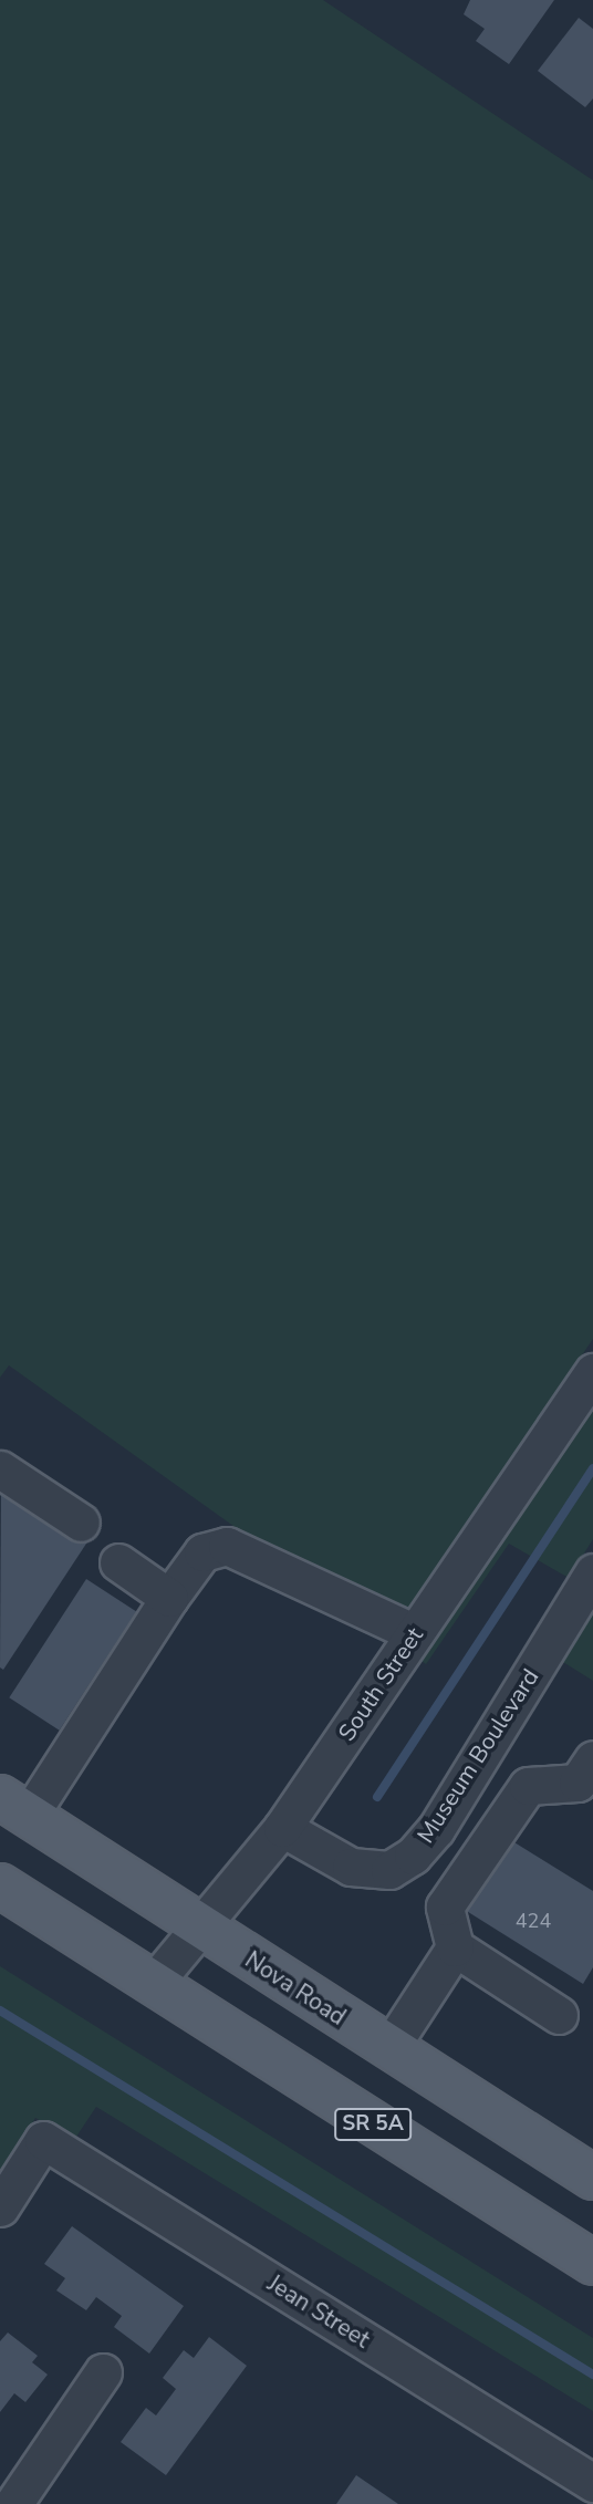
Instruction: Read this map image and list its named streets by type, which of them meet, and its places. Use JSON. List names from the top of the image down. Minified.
{"streets":{"main road":["Nova Road","SR 5A"],"street":["South Street","Museum Boulevard","Jean Street"]},"crossings":[["South Street","Museum Boulevard"],["South Street","Nova Road"],["South Street","SR 5A"]],"house_numbers":["424"]}
